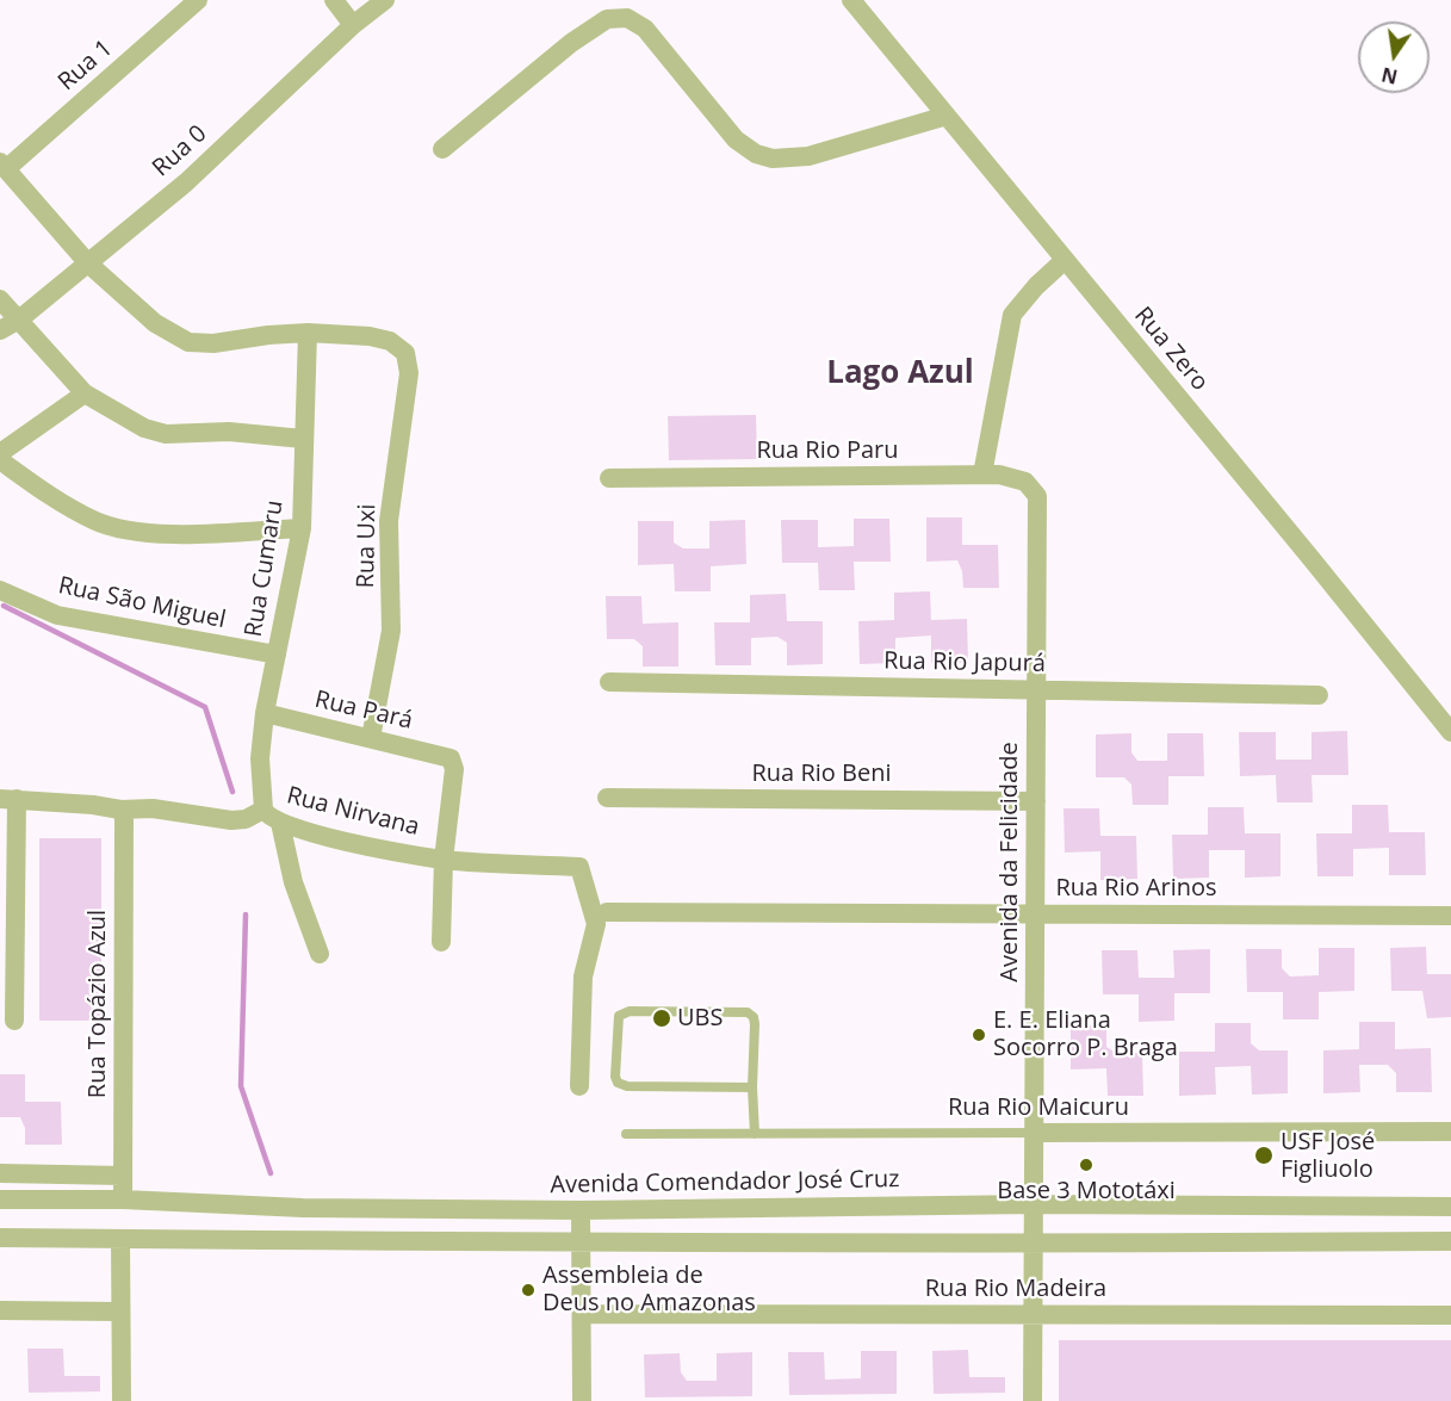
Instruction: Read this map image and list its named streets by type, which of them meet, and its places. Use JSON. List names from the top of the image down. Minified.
{"streets":{"street":["Rua 1","Rua 0","Rua Zero","Rua Rio Paru","Rua Uxi","Rua Cumaru","Rua São Miguel","Rua Rio Japurá","Rua Pará","Rua Rio Beni","Rua Nirvana","Avenida da Felicidade","Rua Rio Arinos","Rua Topázio Azul","Rua Rio Maicuru","Avenida Comendador José Cruz","Rua Rio Madeira"]},"crossings":[["Rua Rio Paru","Avenida da Felicidade"],["Rua Uxi","Rua Cumaru"],["Rua Uxi","Rua Pará"],["Rua Cumaru","Rua São Miguel"],["Rua Cumaru","Rua Pará"],["Rua Cumaru","Rua Nirvana"],["Rua Rio Japurá","Avenida da Felicidade"],["Rua Pará","Rua Nirvana"],["Rua Rio Beni","Avenida da Felicidade"],["Rua Nirvana","Rua Topázio Azul"],["Avenida da Felicidade","Rua Rio Arinos"],["Avenida da Felicidade","Rua Rio Maicuru"],["Avenida da Felicidade","Avenida Comendador José Cruz"],["Avenida da Felicidade","Rua Rio Madeira"],["Rua Topázio Azul","Avenida Comendador José Cruz"]],"districts":["Lago Azul"],"places":["UBS","E. E. Eliana Socorro P. Braga","USF José Figliuolo","Base 3 Mototáxi","Assembleia de Deus no Amazonas"],"north":"bottom"}
